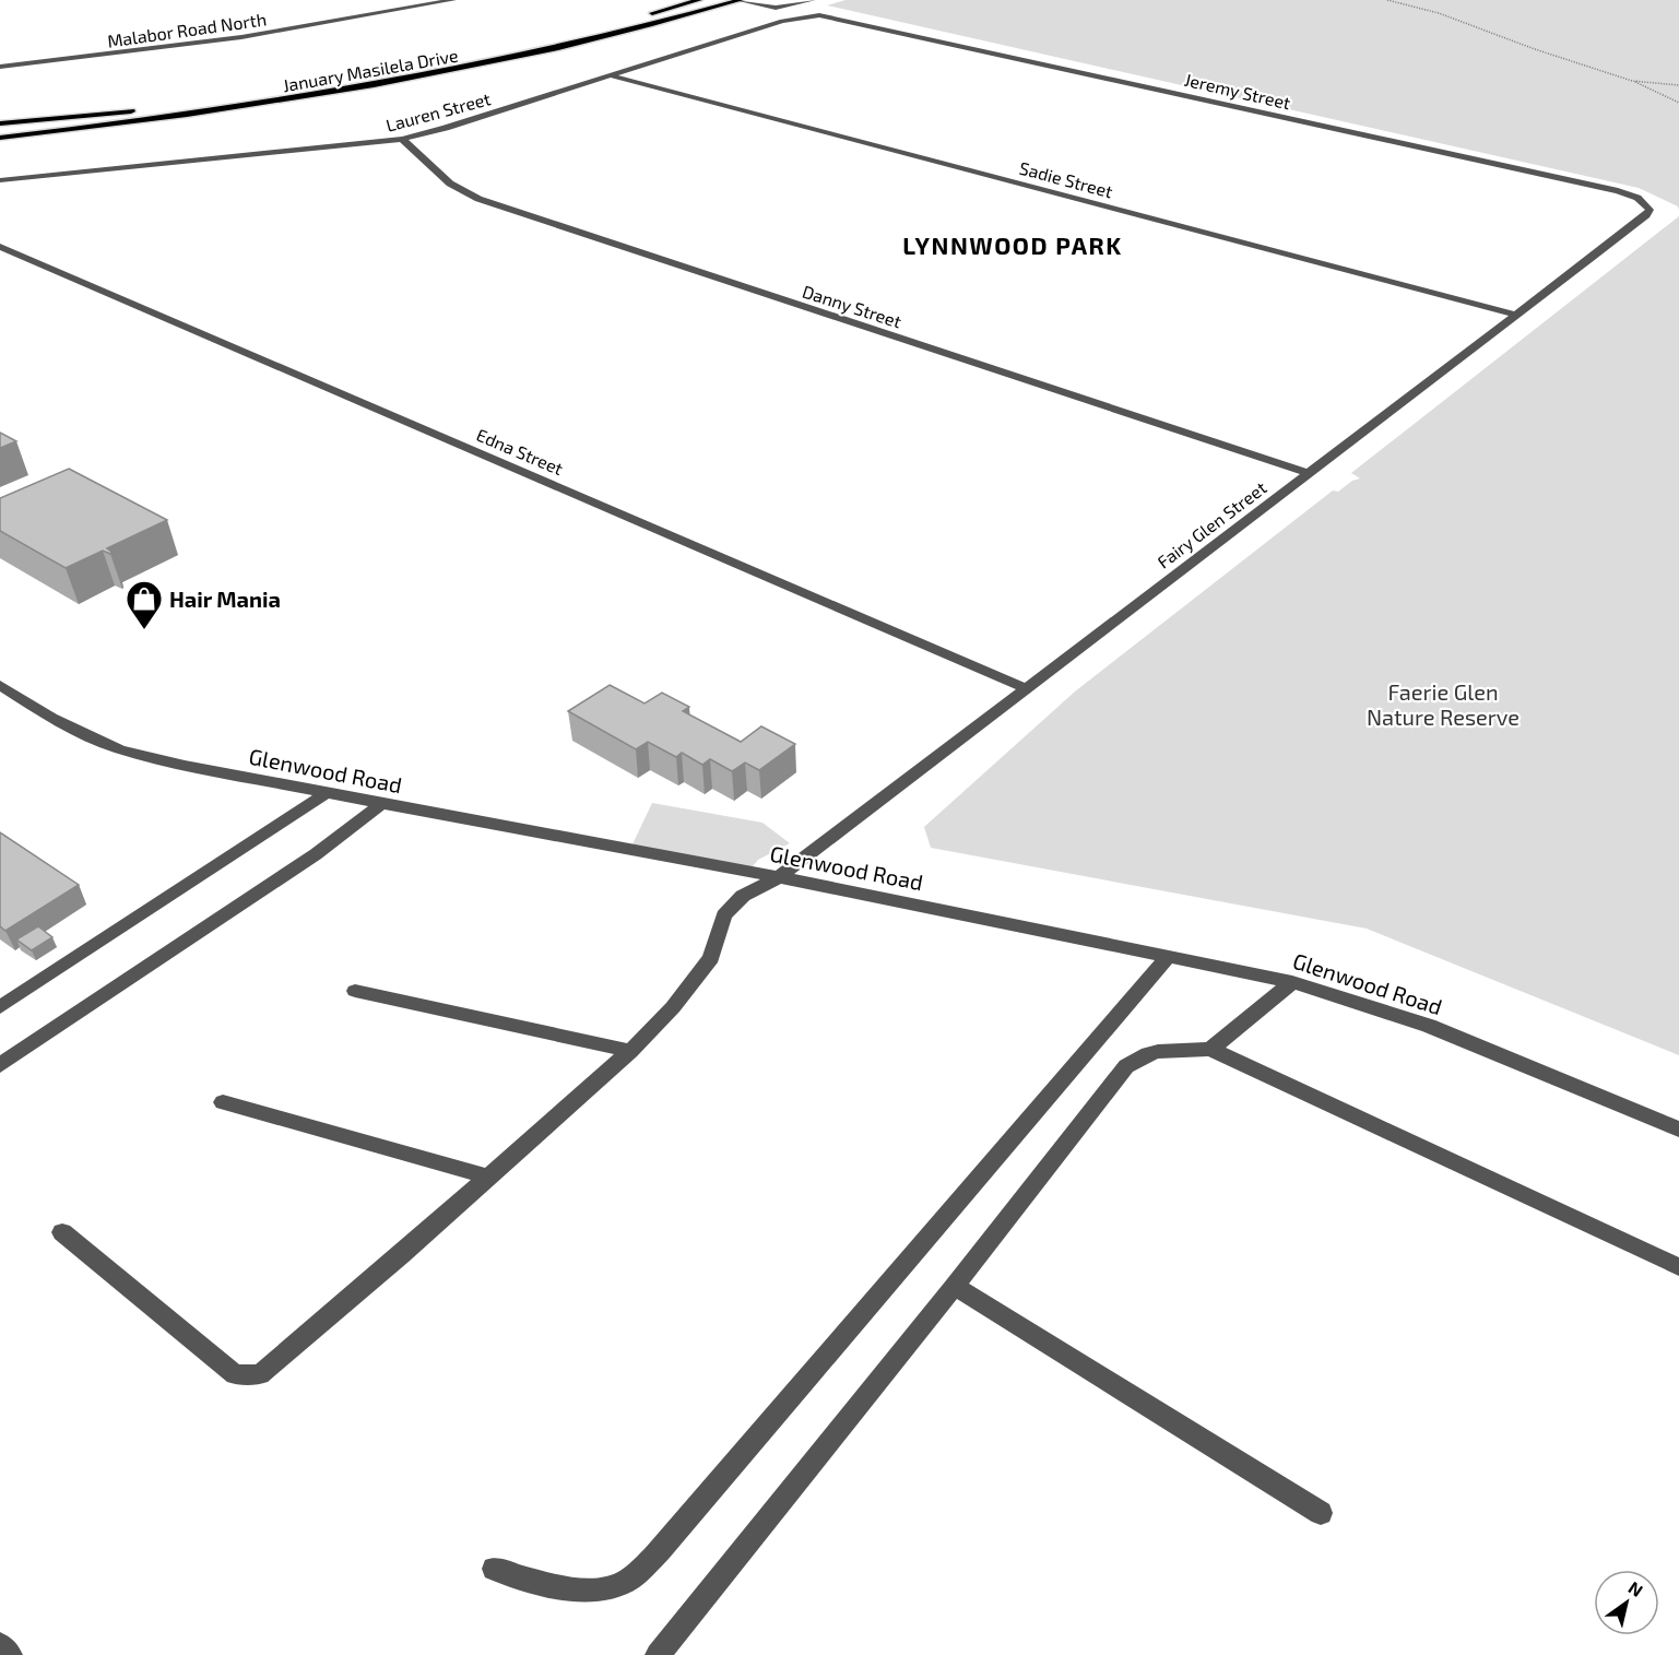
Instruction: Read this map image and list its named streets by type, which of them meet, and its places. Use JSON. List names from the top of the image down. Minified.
{"streets":{"main road":["January Masilela Drive"],"street":["Malabor Road North","Jeremy Street","Lauren Street","Sadie Street","Danny Street","Edna Street","Fairy Glen Street","Glenwood Road"]},"crossings":[["Jeremy Street","Lauren Street"],["Jeremy Street","Fairy Glen Street"],["Lauren Street","Sadie Street"],["Lauren Street","Danny Street"],["Sadie Street","Fairy Glen Street"],["Danny Street","Fairy Glen Street"],["Edna Street","Fairy Glen Street"],["Fairy Glen Street","Glenwood Road"]],"districts":["LYNNWOOD PARK"],"parks":["Faerie Glen Nature Reserve"],"places":{"shop":["Hair Mania"]},"north":"top right"}
